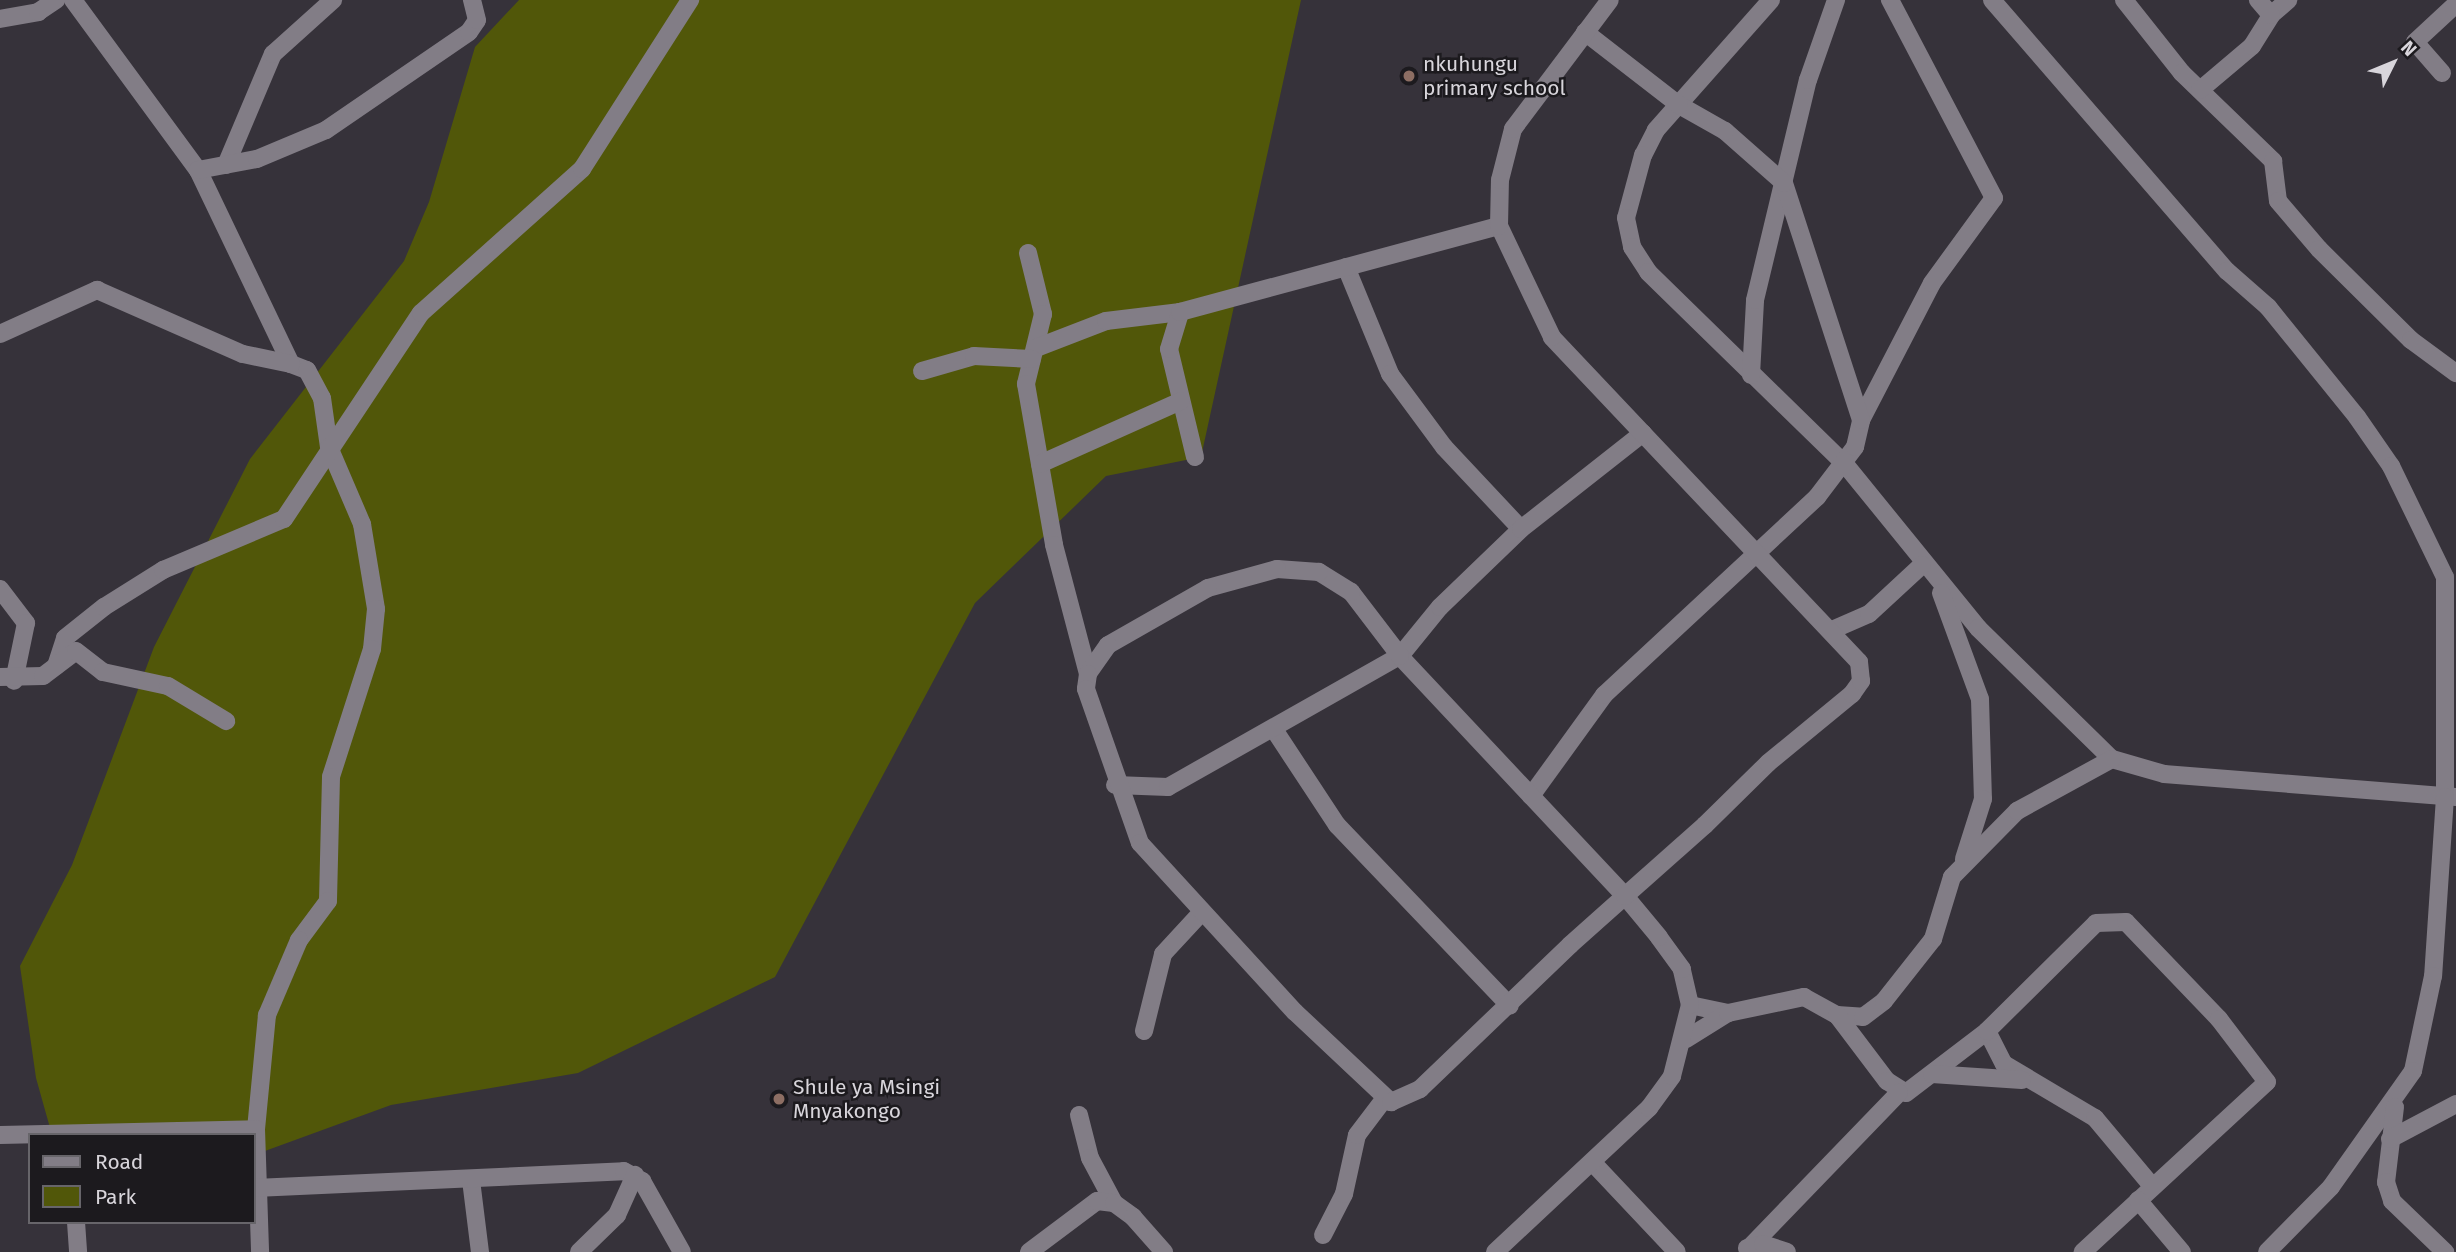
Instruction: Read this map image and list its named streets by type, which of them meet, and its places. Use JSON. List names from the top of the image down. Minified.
{"places":["nkuhungu primary school","Shule ya Msingi Mnyakongo"],"legend":["Road","Park"],"north":"top right"}
